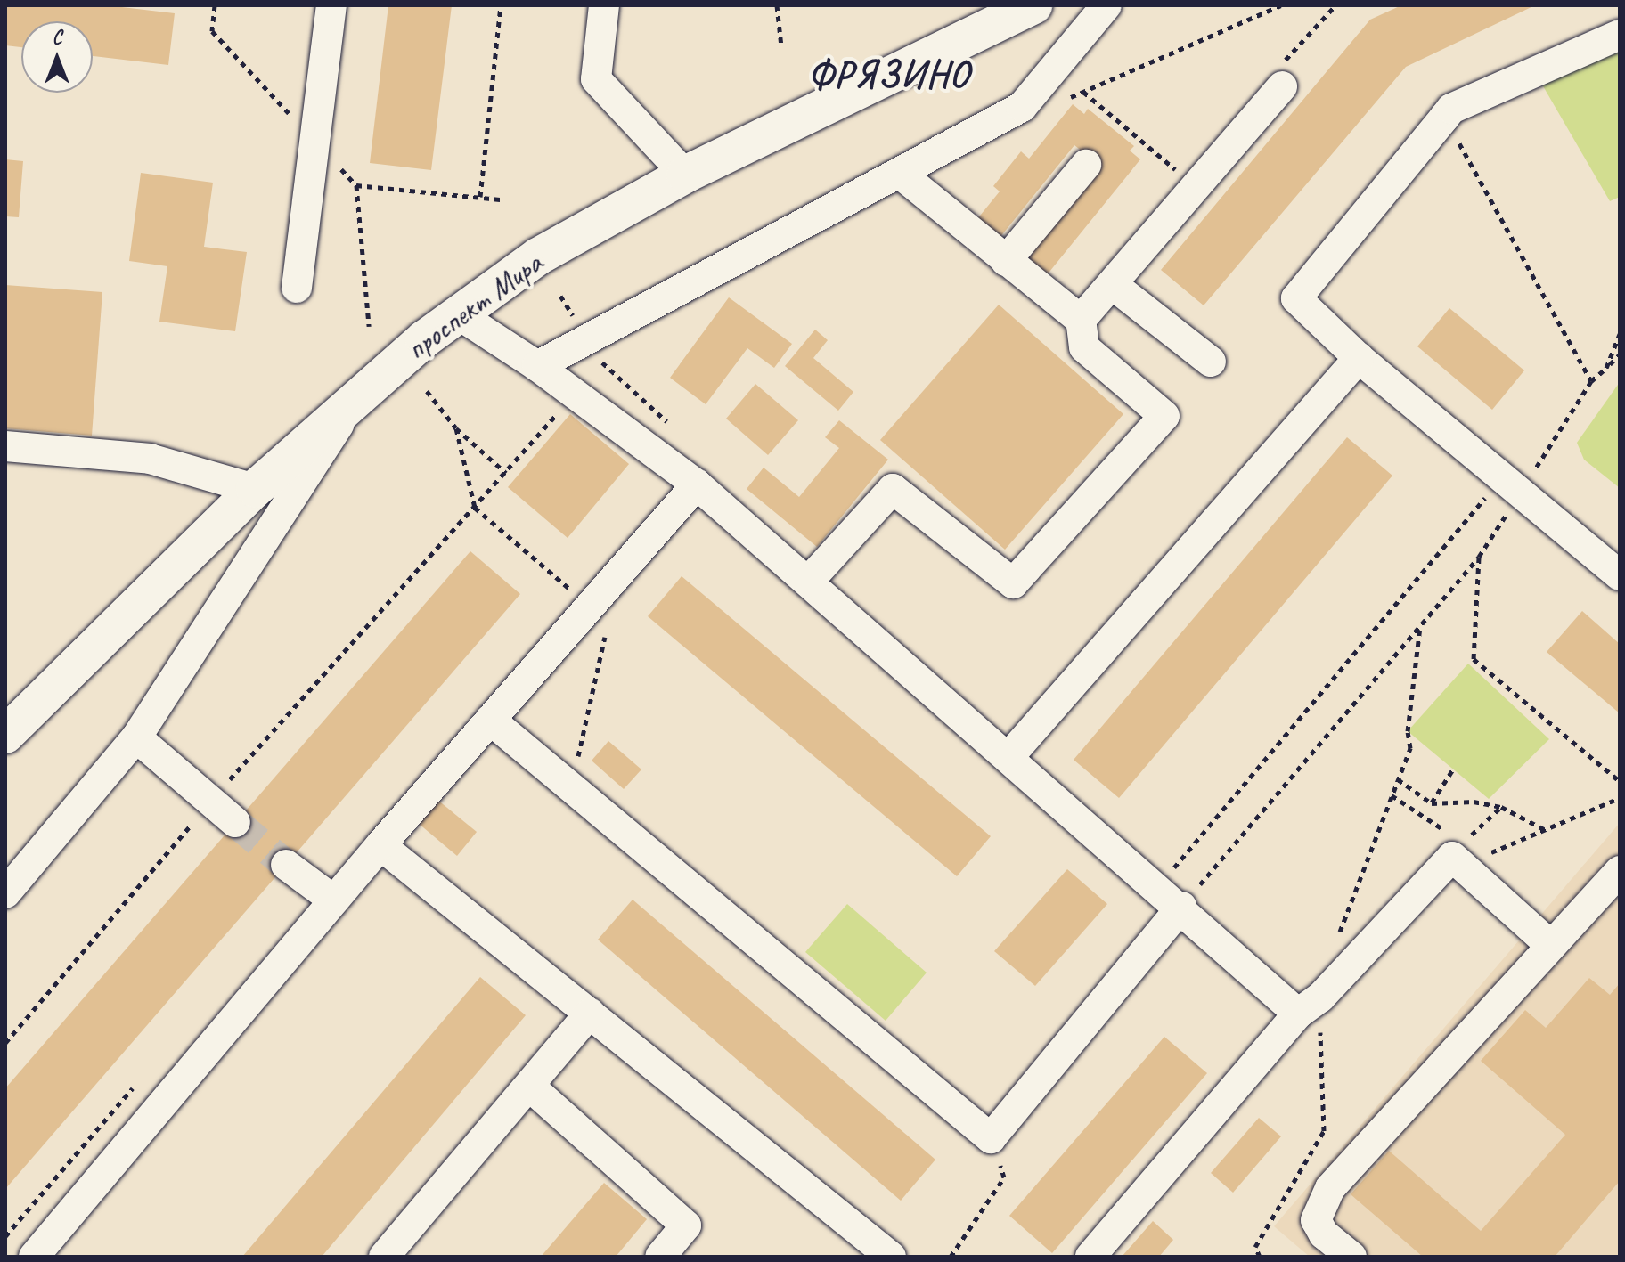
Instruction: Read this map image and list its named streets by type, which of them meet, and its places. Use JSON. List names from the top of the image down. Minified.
{"streets":{"main road":["проспект Мира"]},"districts":["ФРЯЗИНО"],"north":"top"}
